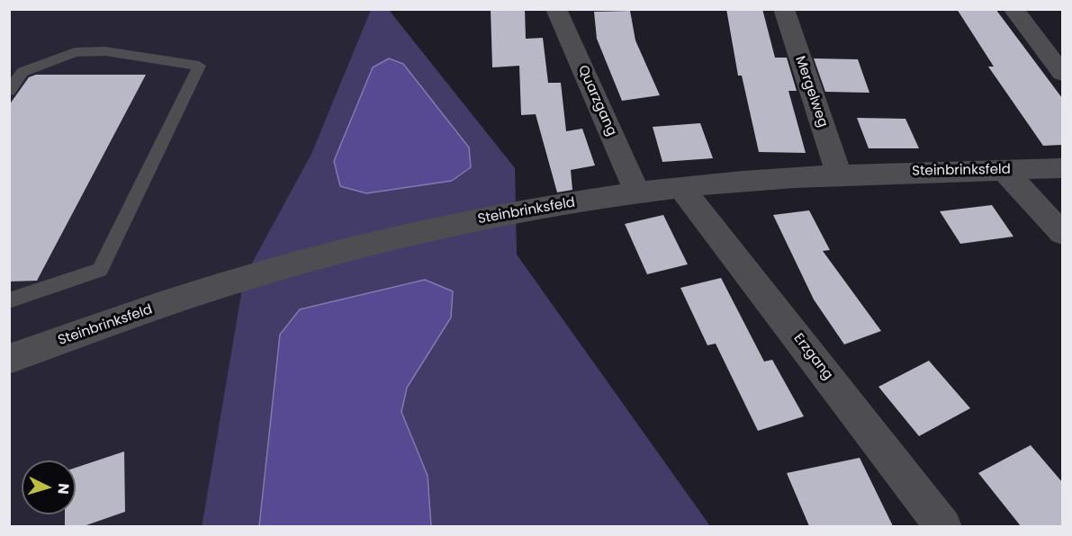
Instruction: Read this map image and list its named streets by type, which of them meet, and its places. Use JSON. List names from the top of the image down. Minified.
{"streets":{"street":["Mergelweg","Quarzgang","Steinbrinksfeld","Erzgang"]},"crossings":[["Mergelweg","Steinbrinksfeld"],["Quarzgang","Steinbrinksfeld"],["Steinbrinksfeld","Erzgang"]],"north":"right"}
